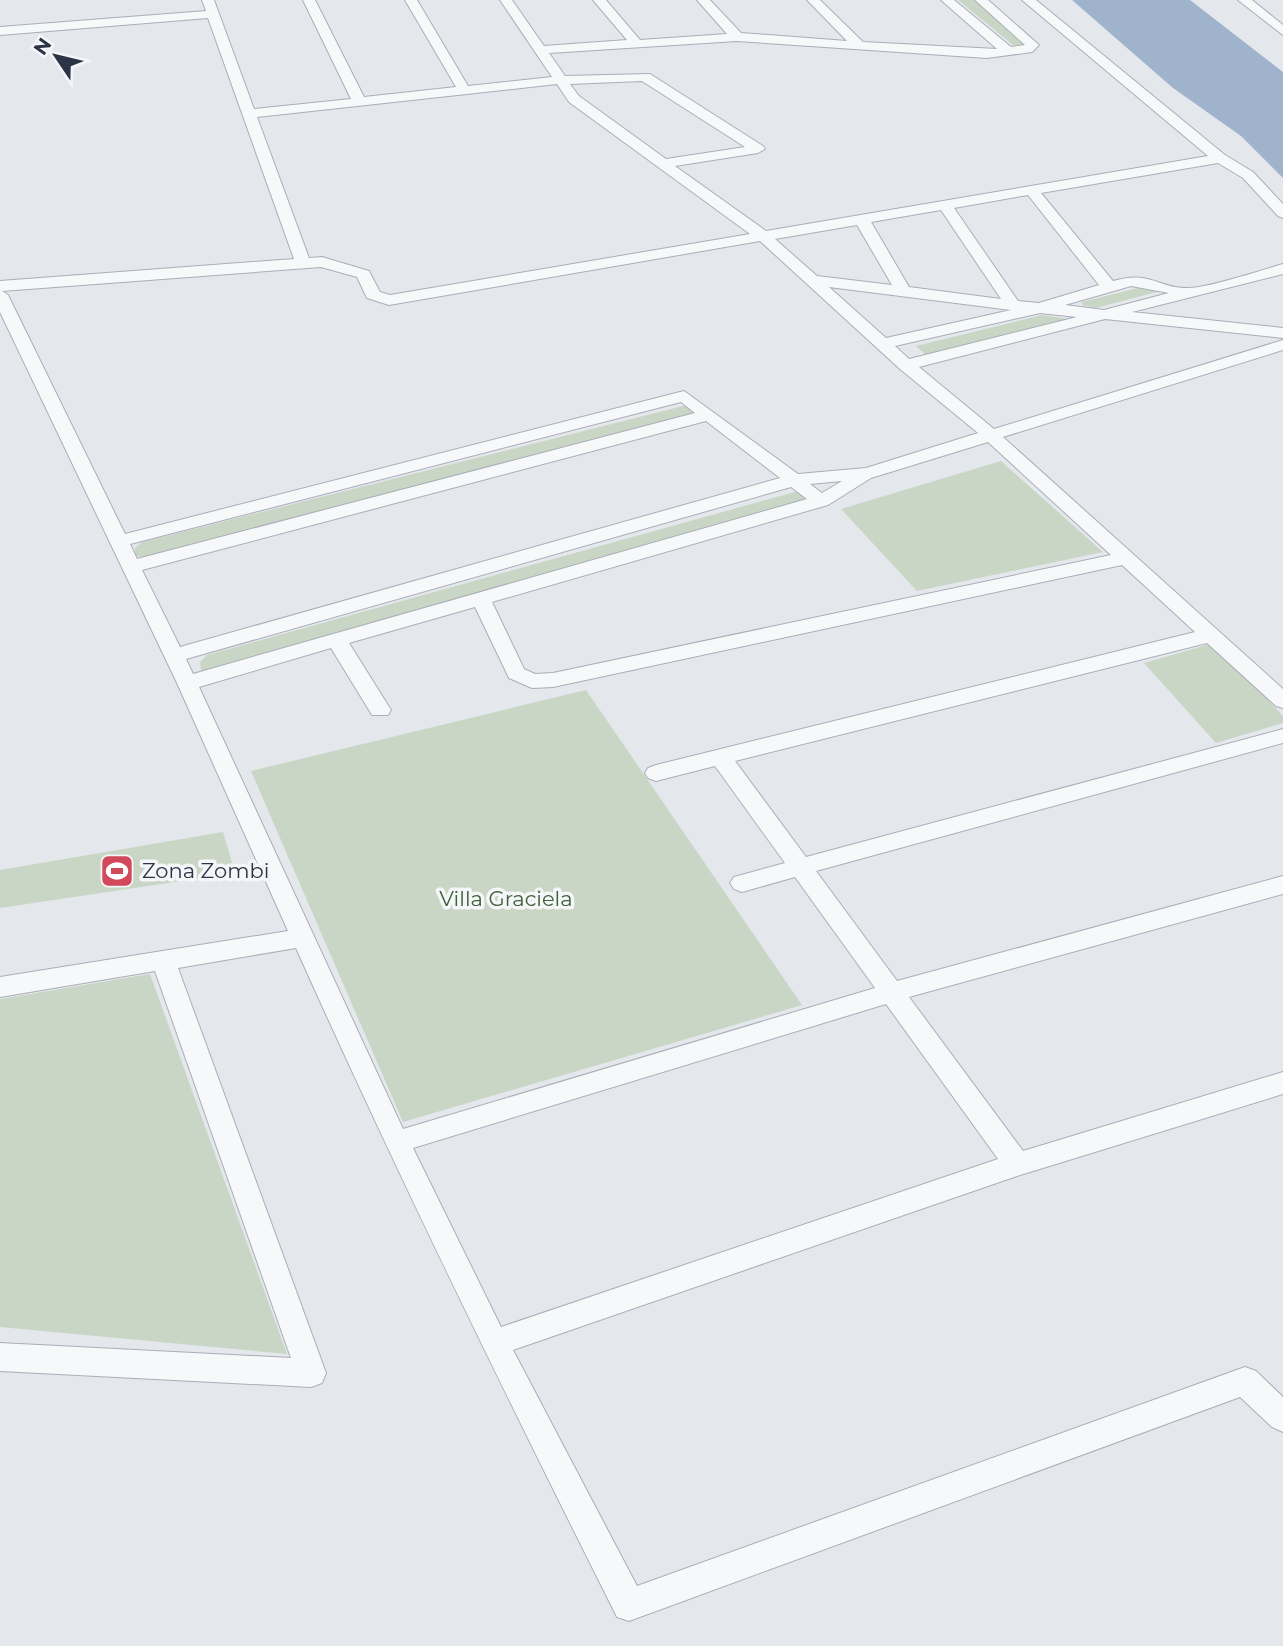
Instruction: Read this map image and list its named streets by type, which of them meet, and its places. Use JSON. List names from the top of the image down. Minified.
{"parks":["Villa Graciela"],"places":{"sports":["Zona Zombi"]},"north":"top left"}
